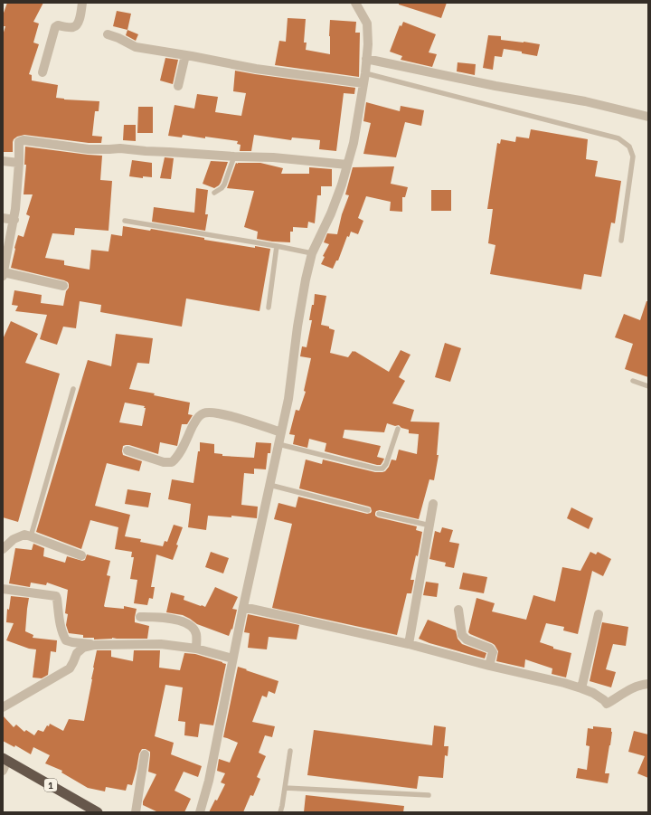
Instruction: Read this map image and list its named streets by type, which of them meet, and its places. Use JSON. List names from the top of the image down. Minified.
{"streets":{"highway":["1"]}}
